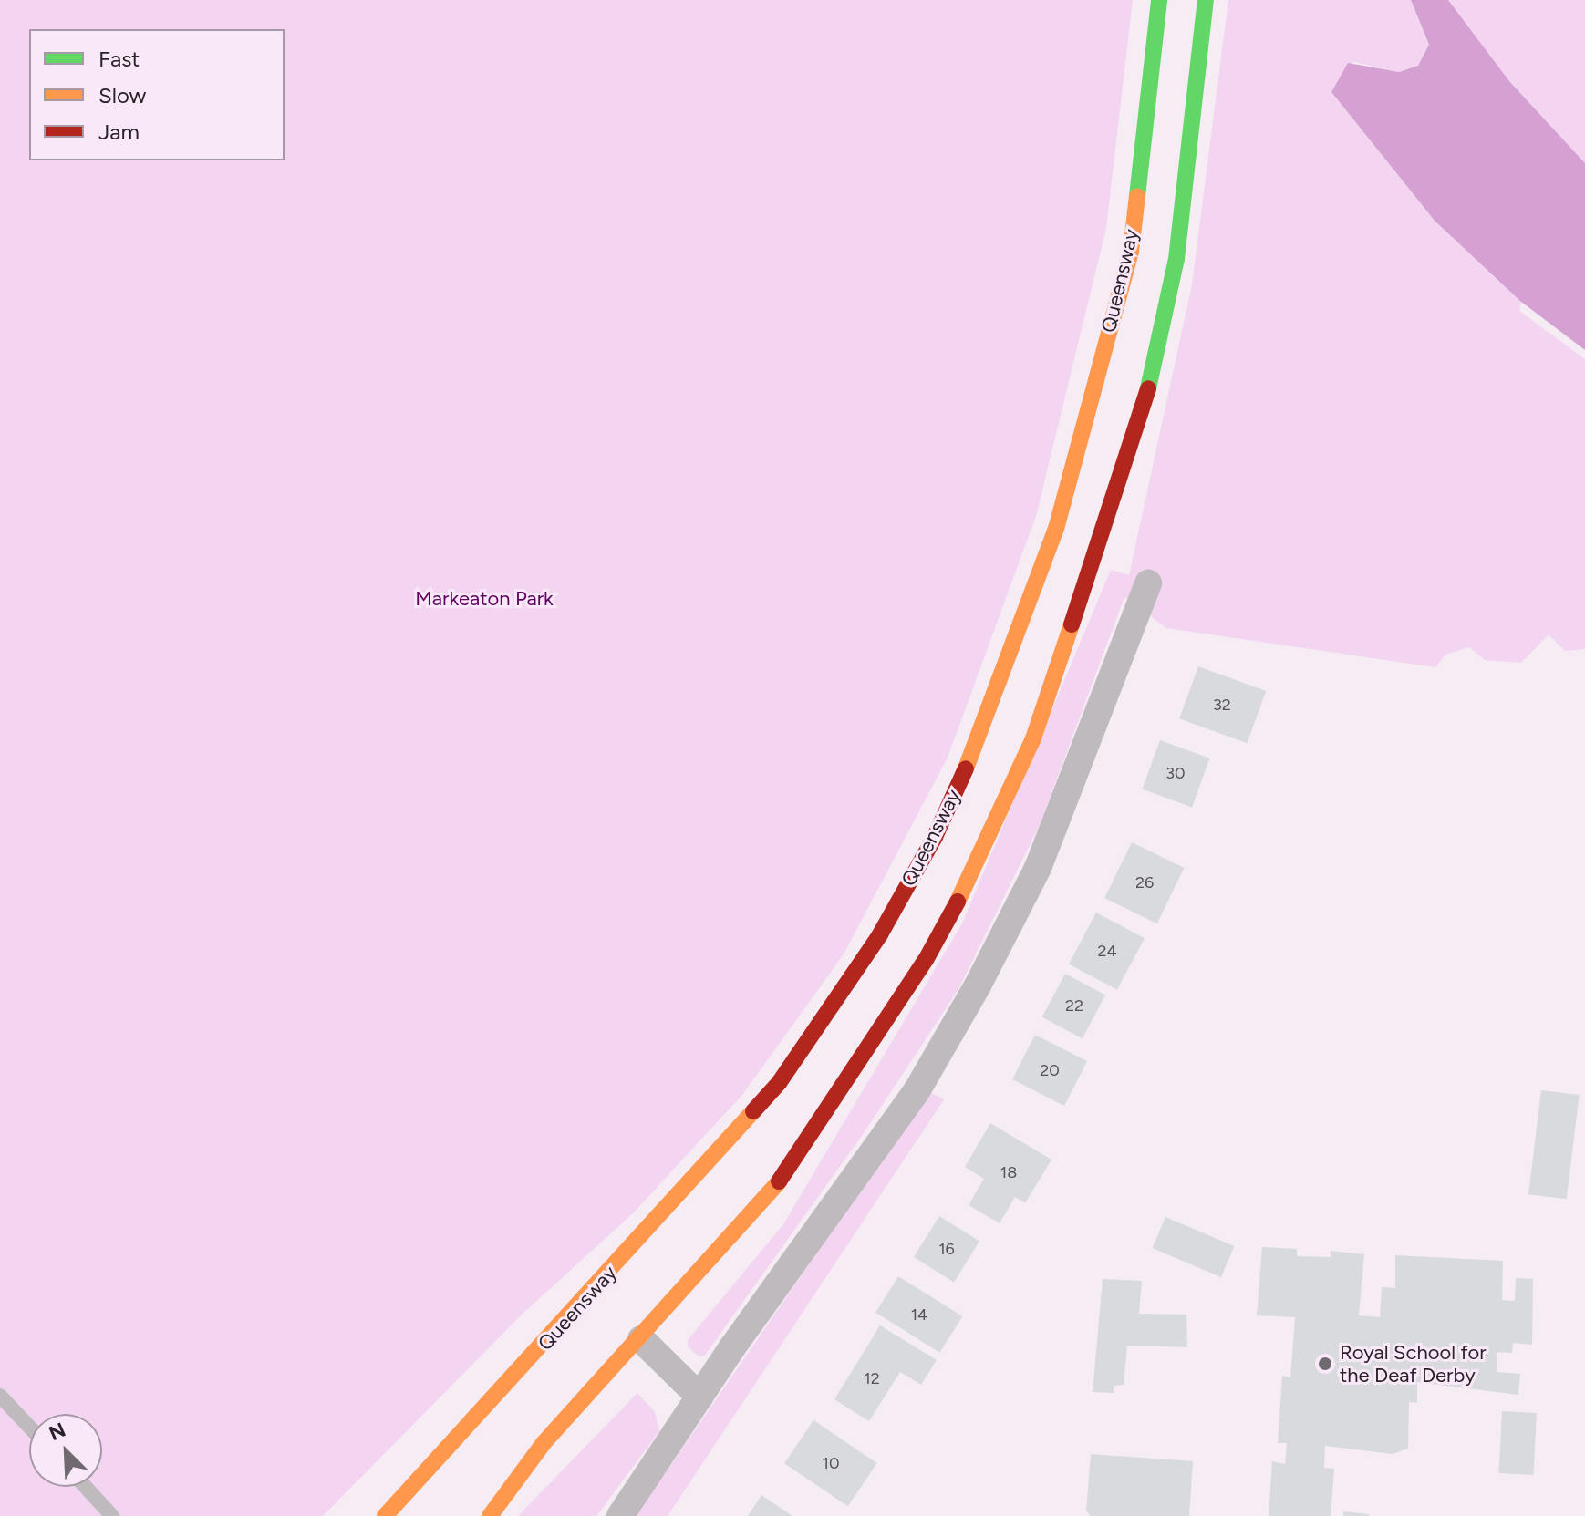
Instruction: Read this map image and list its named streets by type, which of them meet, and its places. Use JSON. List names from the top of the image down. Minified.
{"streets":{"highway":["Queensway"]},"parks":["Markeaton Park"],"places":["Royal School for the Deaf Derby"],"house_numbers":["32","30","26","24","22","20","18","16","14","12","10"],"legend":["Fast","Slow","Jam"],"north":"top left"}
